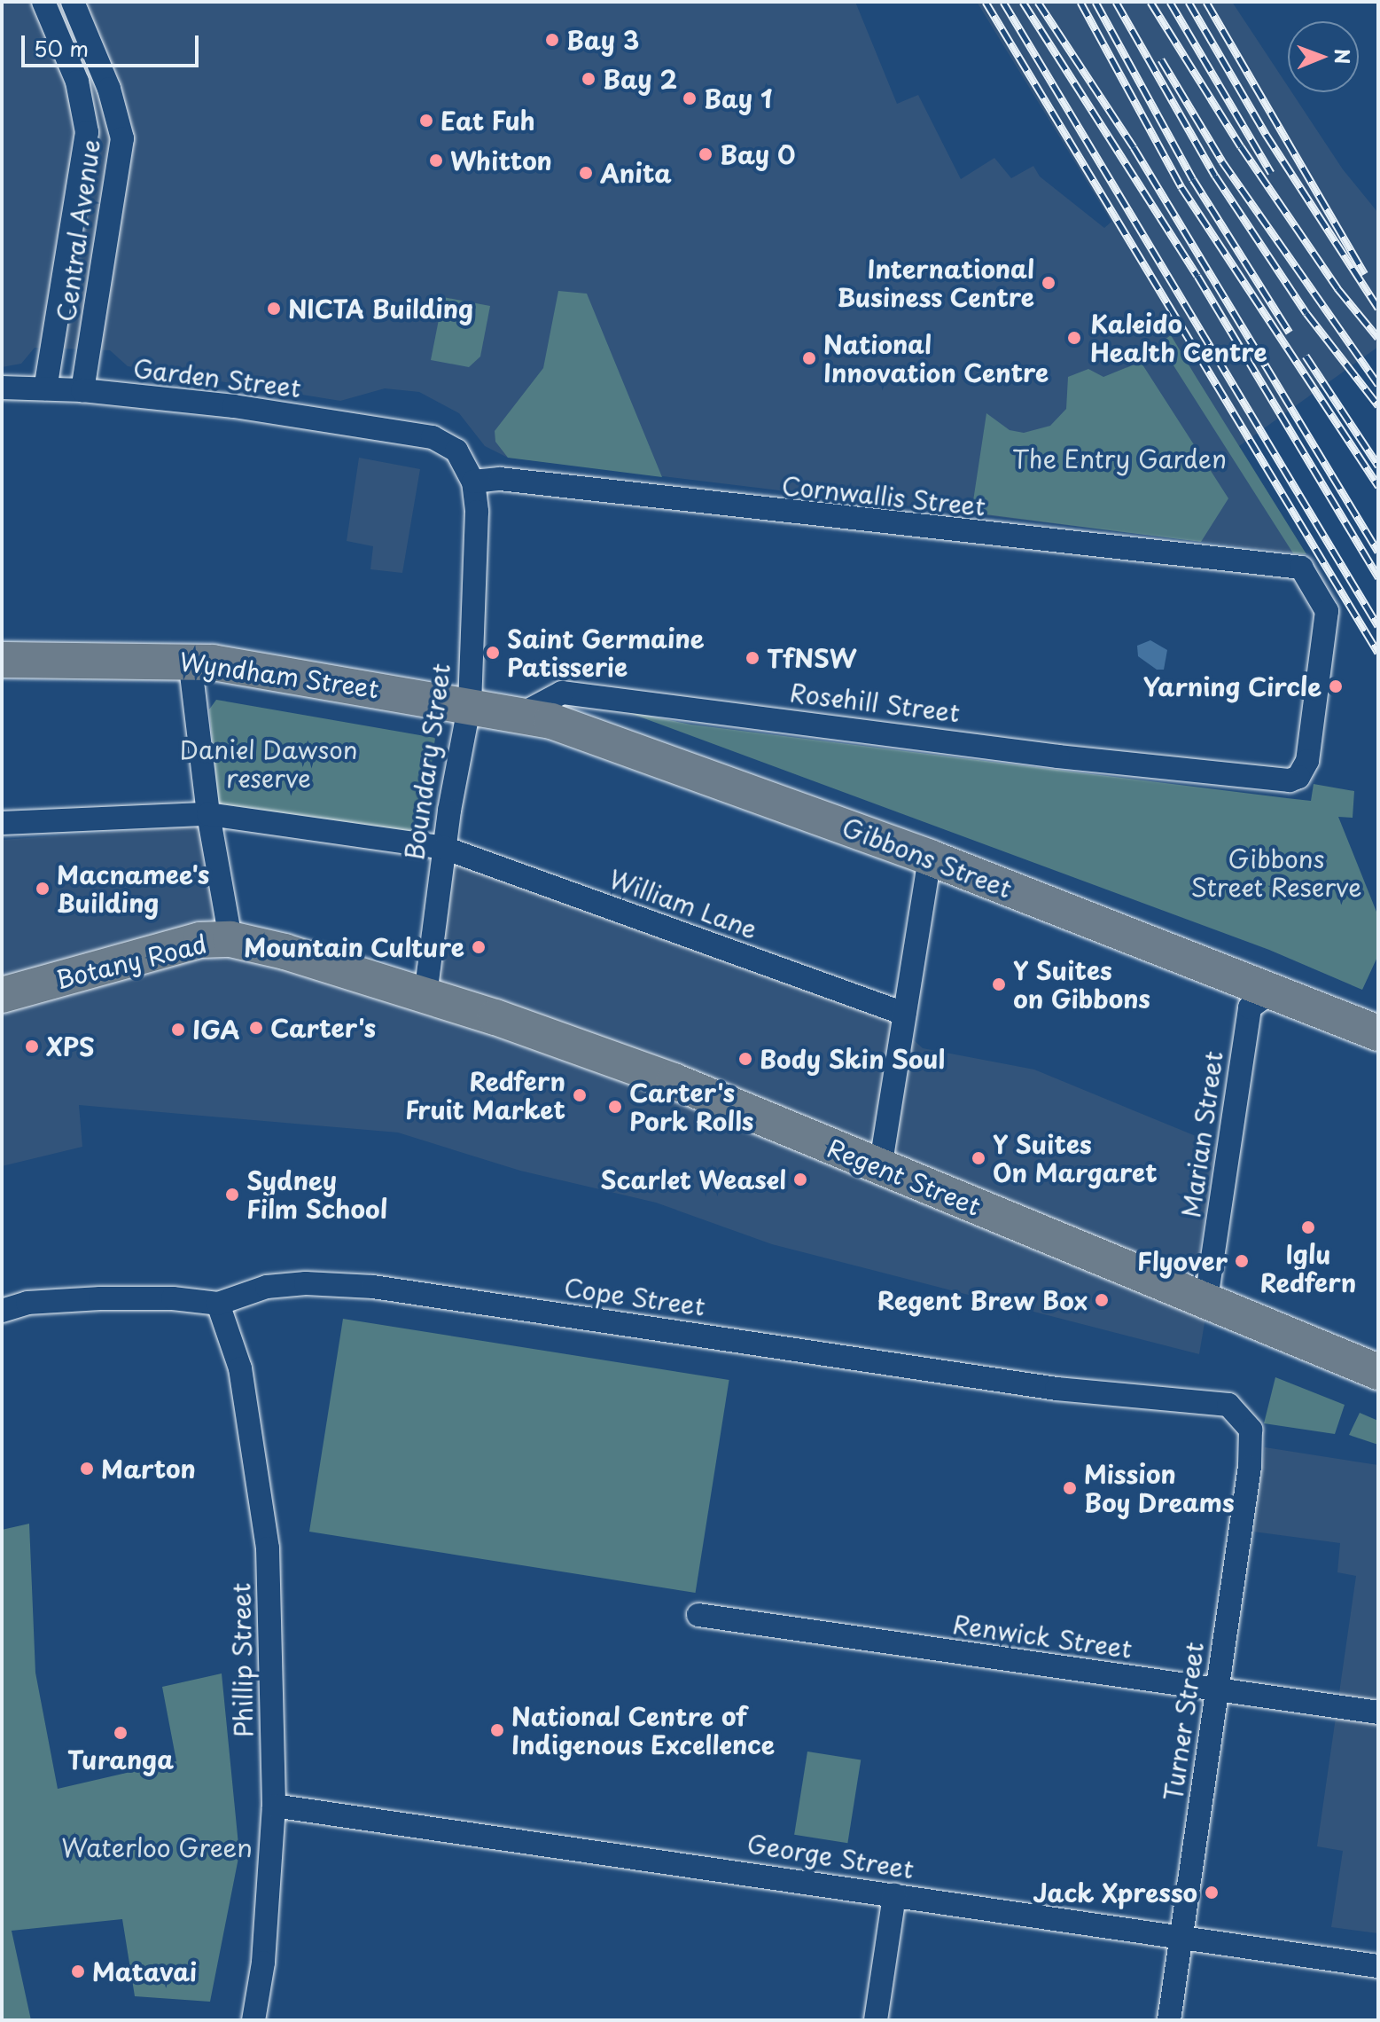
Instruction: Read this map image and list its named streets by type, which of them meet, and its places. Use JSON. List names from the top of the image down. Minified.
{"streets":{"main road":["Wyndham Street","Gibbons Street","Botany Road","Regent Street"],"street":["Central Avenue","Garden Street","Cornwallis Street","Rosehill Street","Boundary Street","William Lane","Marian Street","Cope Street","Renwick Street","Phillip Street","Turner Street","George Street"]},"crossings":[["Central Avenue","Garden Street"],["Garden Street","Boundary Street"],["Cornwallis Street","Rosehill Street"],["Cornwallis Street","Boundary Street"],["Wyndham Street","Boundary Street"],["Wyndham Street","Gibbons Street"],["Rosehill Street","Gibbons Street"],["Boundary Street","Gibbons Street"],["Boundary Street","William Lane"],["Boundary Street","Botany Road"],["Boundary Street","Regent Street"],["Gibbons Street","Marian Street"],["Botany Road","Regent Street"],["Marian Street","Regent Street"],["Cope Street","Phillip Street"],["Cope Street","Turner Street"],["Renwick Street","Turner Street"],["Phillip Street","George Street"],["Turner Street","George Street"]],"parks":["The Entry Garden","Daniel Dawson reserve","Gibbons Street Reserve","Waterloo Green"],"places":["Bay 3","Bay 2","Bay 1","Eat Fuh","Bay 0","Whitton","Anita","International Business Centre","NICTA Building","Kaleido Health Centre","National Innovation Centre","Saint Germaine Patisserie","TfNSW","Yarning Circle","Macnamee's Building","Mountain Culture","Y Suites on Gibbons","Carter's","IGA","XPS","Body Skin Soul","Redfern Fruit Market","Carter's Pork Rolls","Y Suites On Margaret","Scarlet Weasel","Sydney Film School","Iglu Redfern","Flyover","Regent Brew Box","Marton","Mission Boy Dreams","National Centre of Indigenous Excellence","Turanga","Jack Xpresso","Matavai"],"scale_bar":"50 m","north":"right"}
